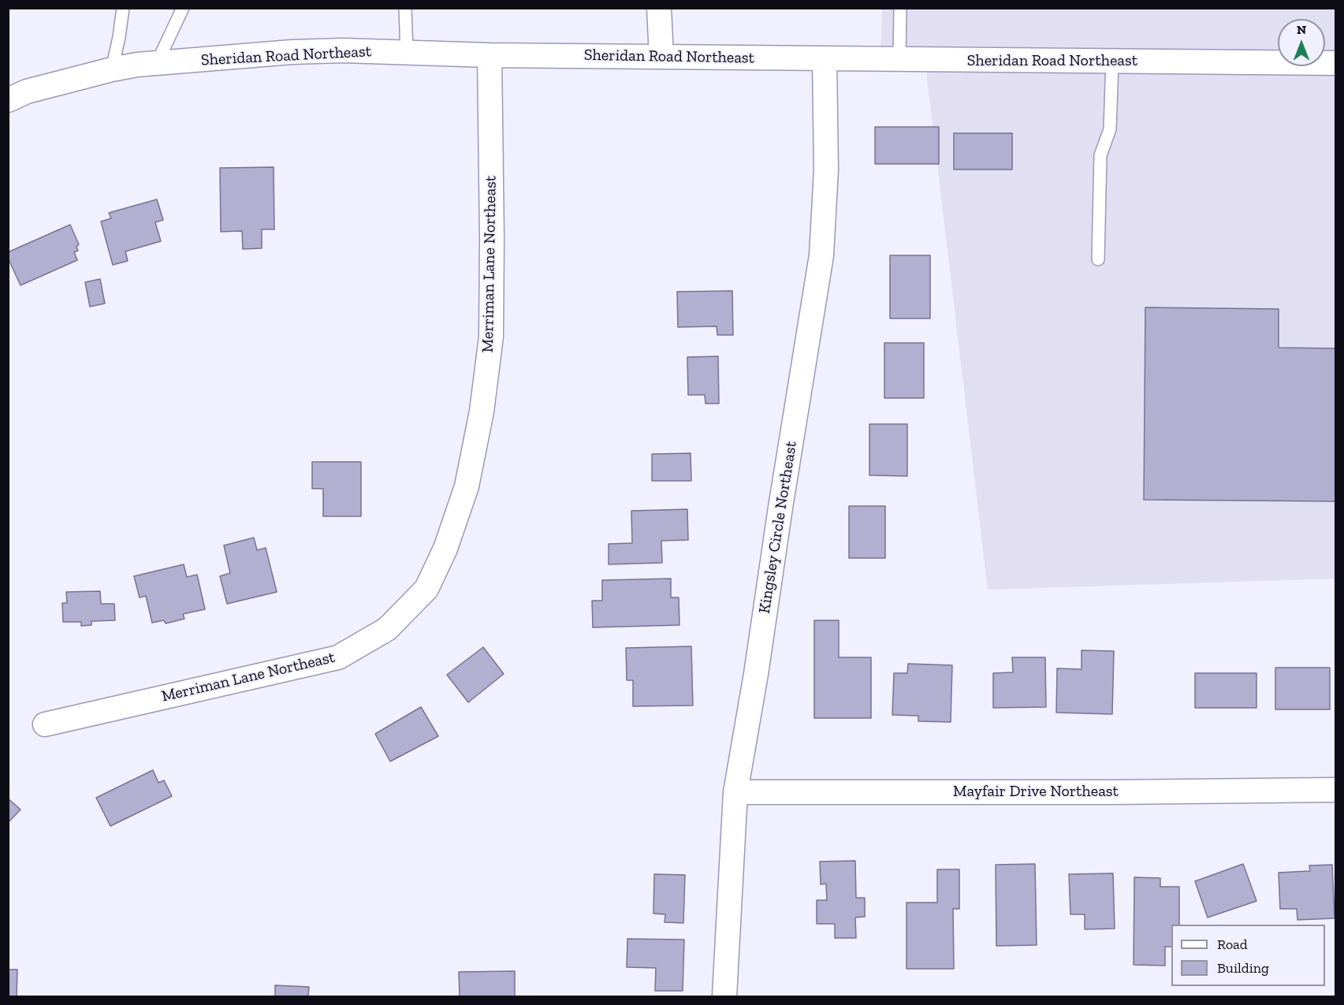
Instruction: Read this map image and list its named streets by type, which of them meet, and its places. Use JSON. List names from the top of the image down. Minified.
{"streets":{"street":["Sheridan Road Northeast","Merriman Lane Northeast","Kingsley Circle Northeast","Mayfair Drive Northeast"]},"crossings":[["Sheridan Road Northeast","Merriman Lane Northeast"],["Sheridan Road Northeast","Kingsley Circle Northeast"],["Kingsley Circle Northeast","Mayfair Drive Northeast"]],"legend":["Road","Building"],"north":"top"}
